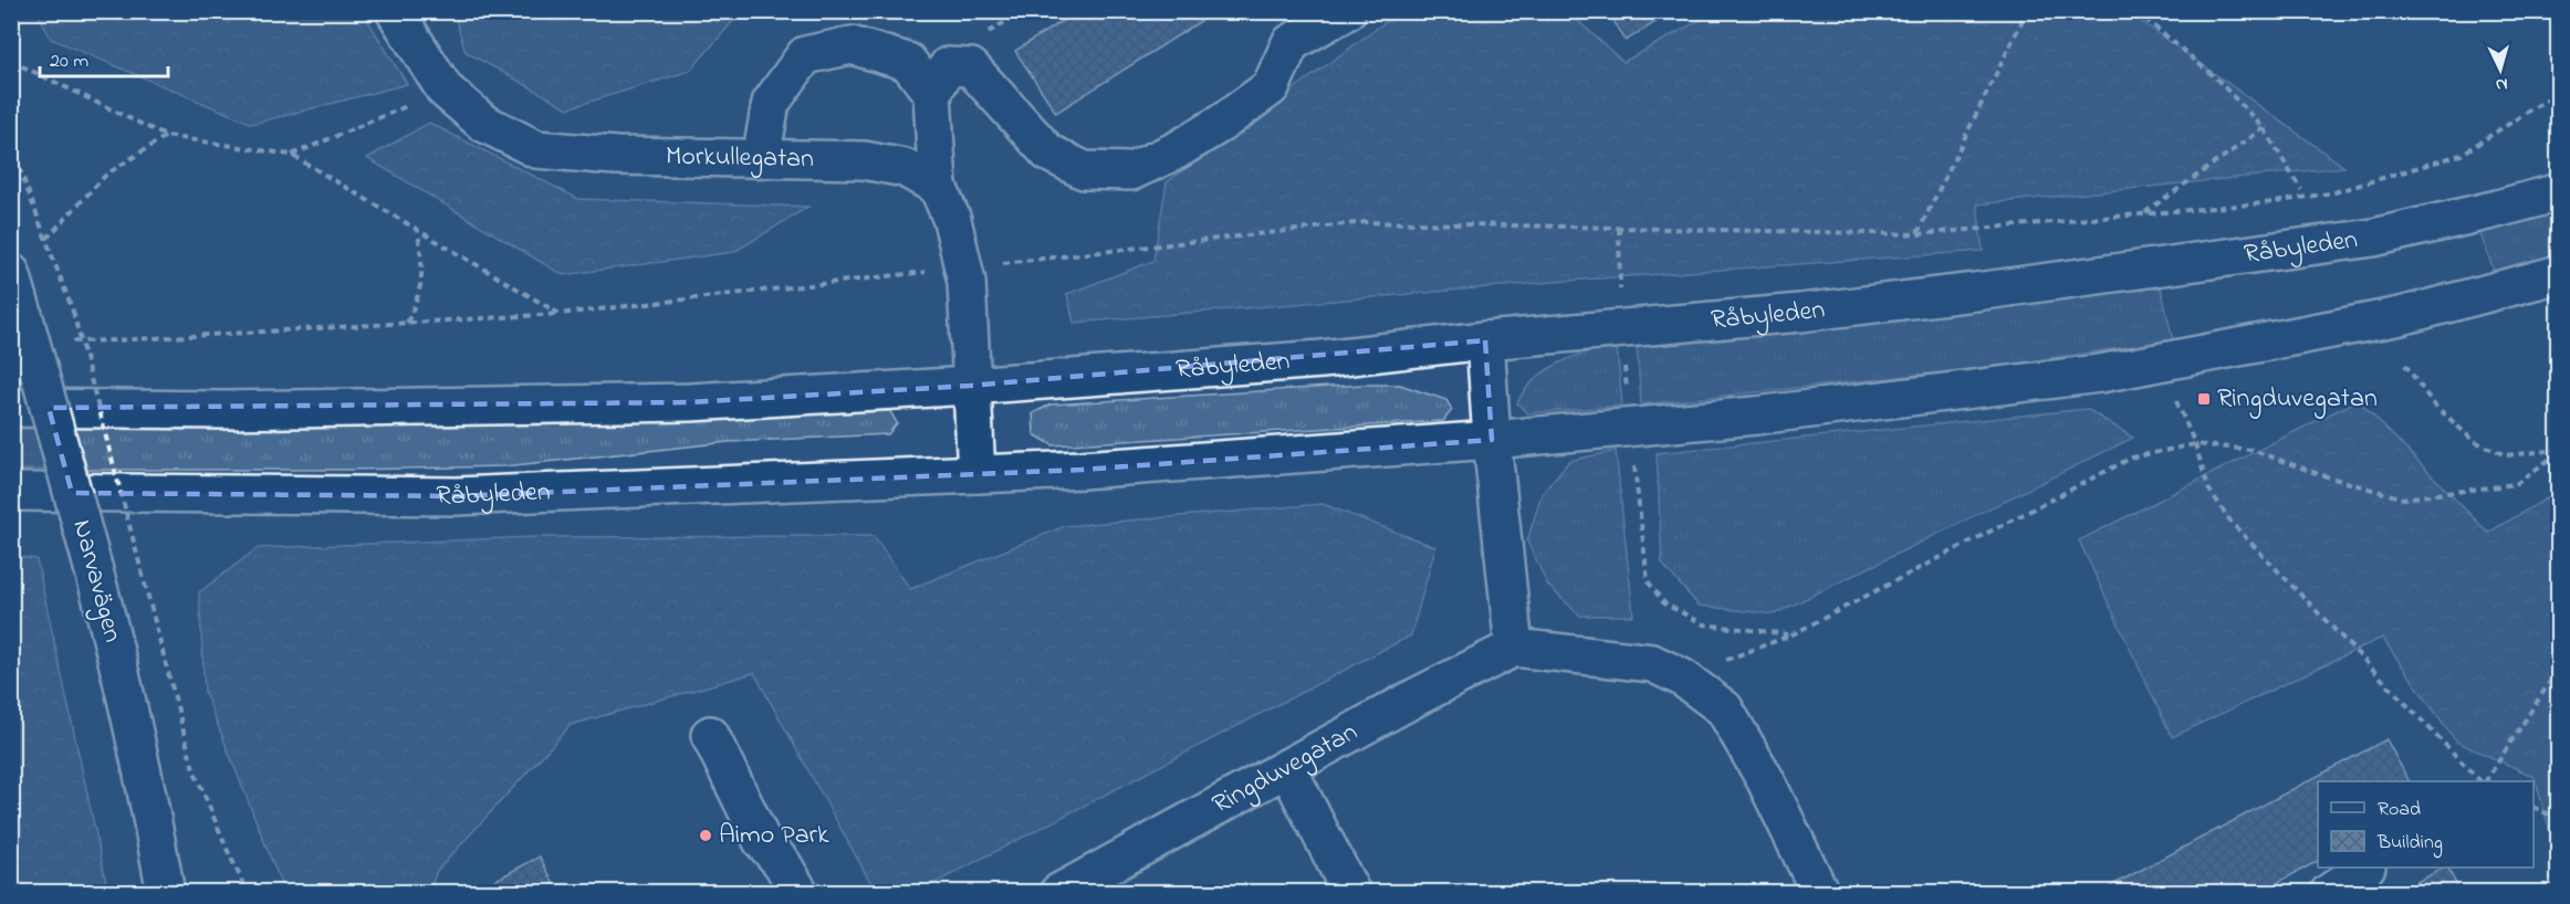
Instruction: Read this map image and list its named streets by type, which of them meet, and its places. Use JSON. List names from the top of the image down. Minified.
{"streets":{"main road":["Morkullegatan","Råbyleden","Narvavägen","Ringduvegatan"]},"places":{"transit":["Ringduvegatan"],"other":["Aimo Park"]},"legend":["Road","Building"],"scale_bar":"20 m","north":"bottom"}
